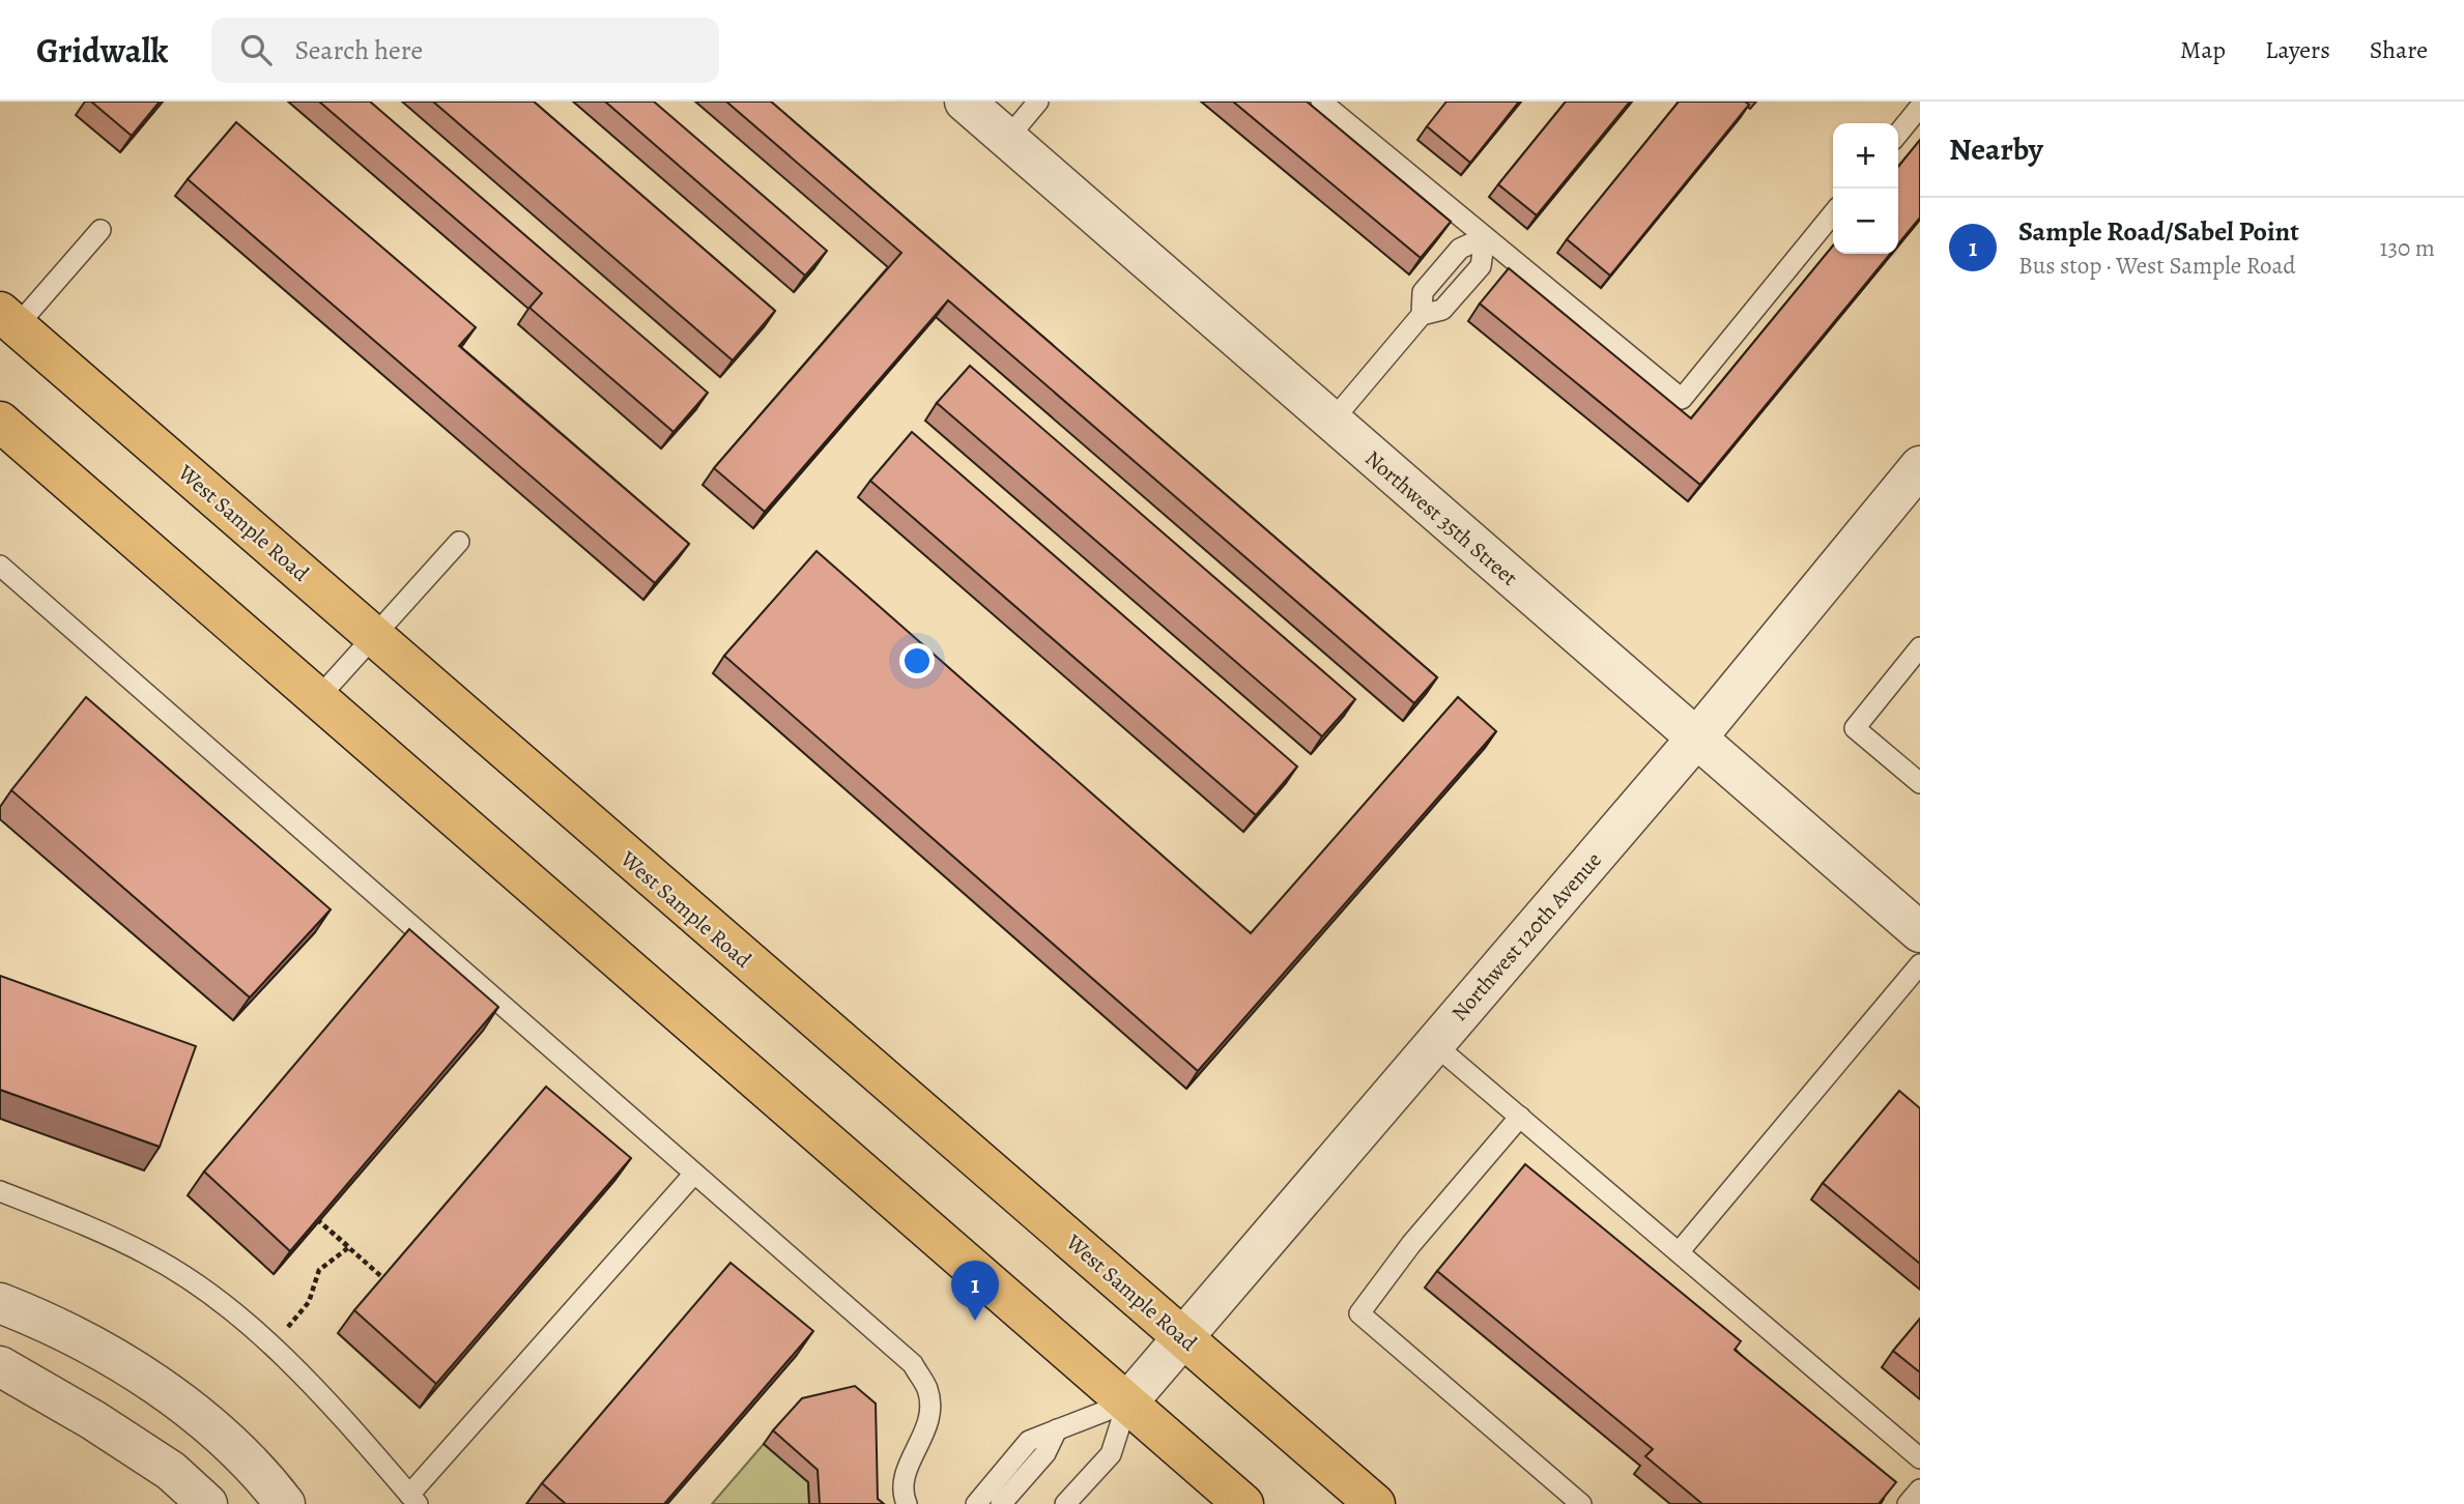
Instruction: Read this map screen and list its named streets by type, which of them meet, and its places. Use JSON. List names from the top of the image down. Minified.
{"streets":{"main road":["West Sample Road"],"street":["Northwest 35th Street","Northwest 120th Avenue"]},"crossings":[["Northwest 35th Street","Northwest 120th Avenue"],["West Sample Road","Northwest 120th Avenue"]],"page":{"header":"Gridwalk","search":"Search here","nav":["Map","Layers","Share"],"heading":"Nearby","map_buttons":["+","−"],"list":[{"mark":"1","name":"Sample Road/Sabel Point","note":"Bus stop · West Sample Road","value":"130 m"}],"pins":"1"}}
